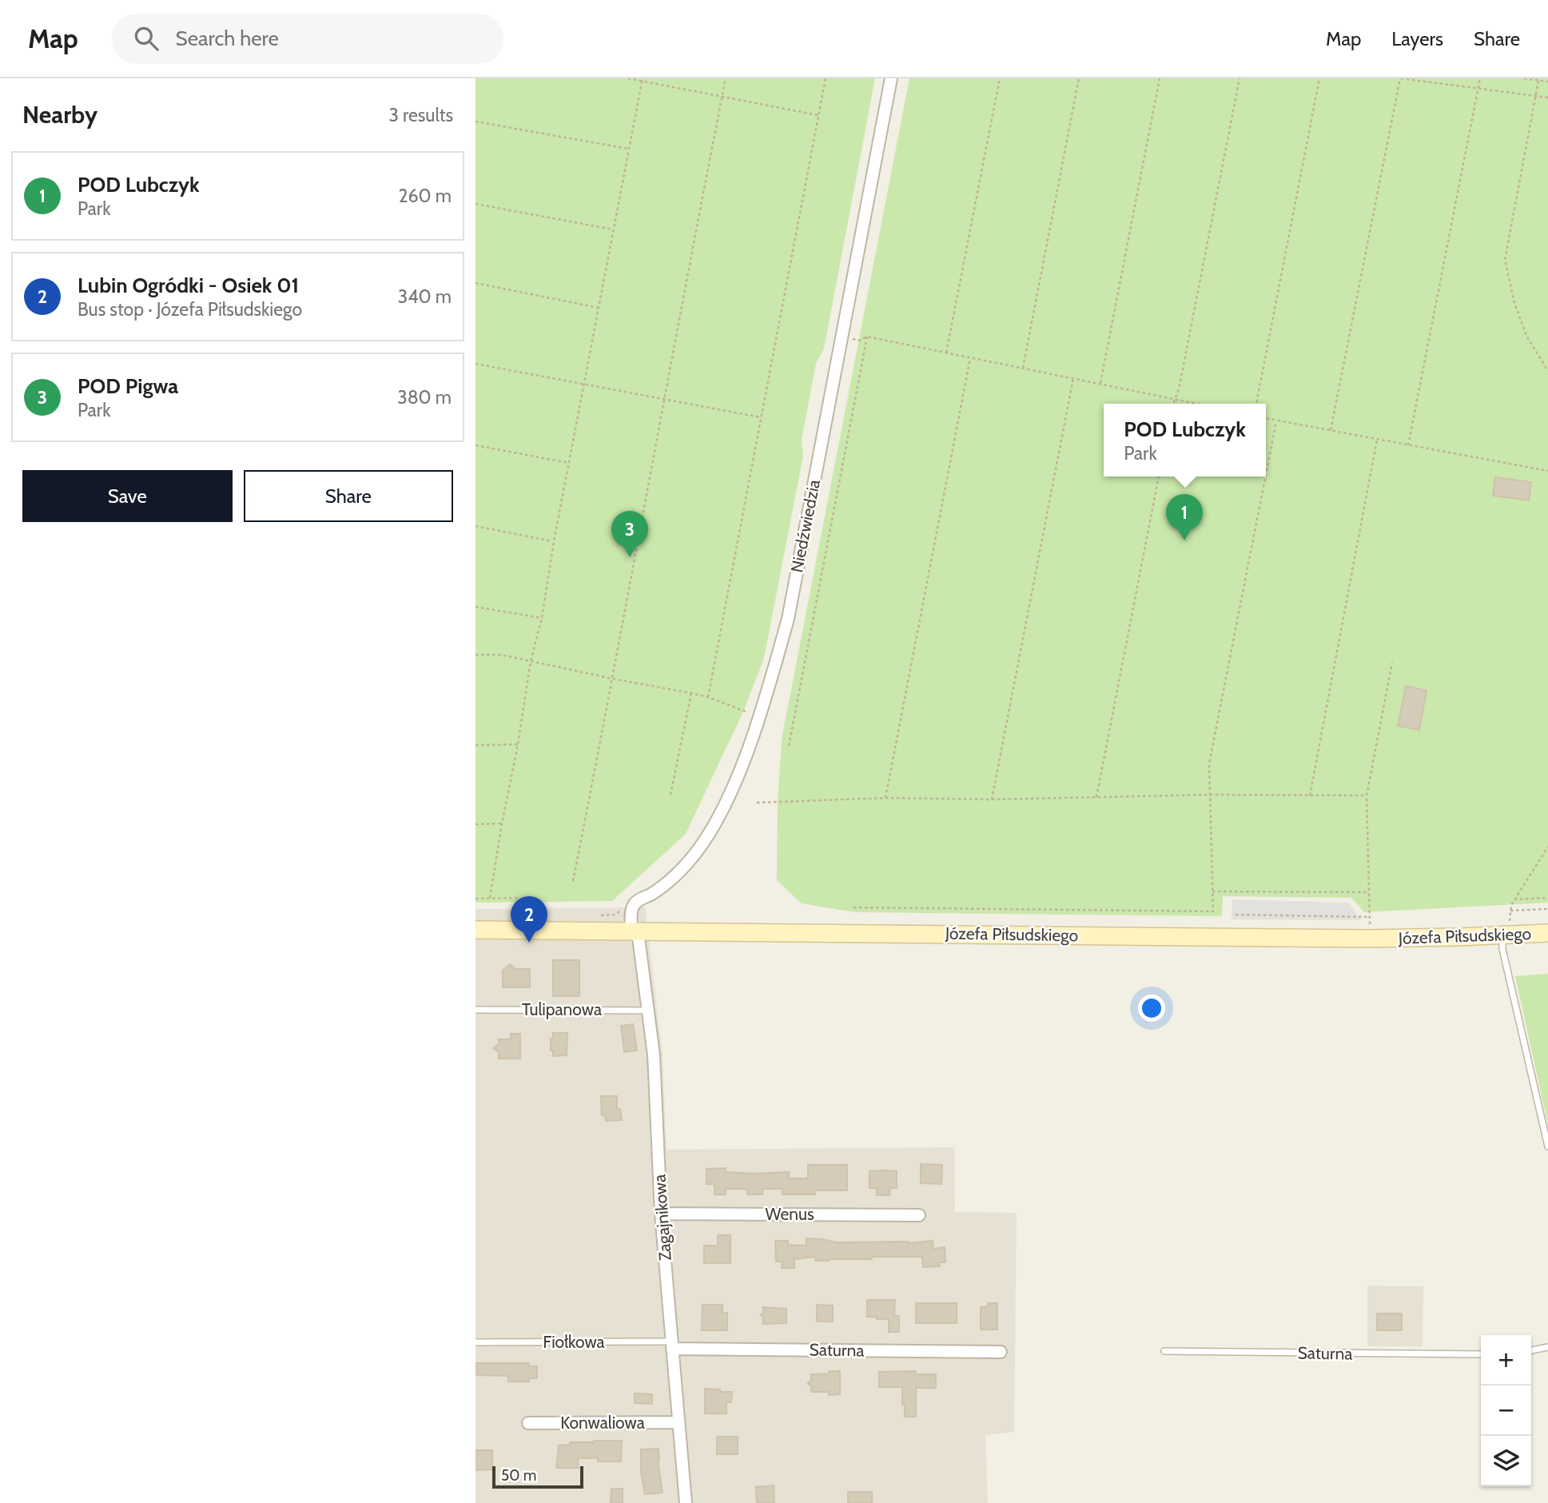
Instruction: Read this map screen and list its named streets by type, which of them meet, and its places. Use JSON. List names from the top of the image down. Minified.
{"streets":{"street":["Niedźwiedzia","Józefa Piłsudskiego","Wenus","Zagajnikowa","Saturna","Konwaliowa"],"lane":["Tulipanowa","Fiołkowa"]},"crossings":[["Niedźwiedzia","Józefa Piłsudskiego"],["Niedźwiedzia","Zagajnikowa"],["Józefa Piłsudskiego","Zagajnikowa"],["Tulipanowa","Zagajnikowa"],["Wenus","Zagajnikowa"],["Zagajnikowa","Fiołkowa"],["Zagajnikowa","Saturna"],["Zagajnikowa","Konwaliowa"],["Fiołkowa","Saturna"]],"scale_bar":"50 m","page":{"header":"Map","search":"Search here","nav":["Map","Layers","Share"],"heading":["Nearby","3 results"],"list":[{"mark":"1","name":"POD Lubczyk","note":"Park","value":"260 m"},{"mark":"2","name":"Lubin Ogródki - Osiek 01","note":"Bus stop · Józefa Piłsudskiego","value":"340 m"},{"mark":"3","name":"POD Pigwa","note":"Park","value":"380 m"}],"popup":["POD Lubczyk","Park"],"buttons":["Save","Share"],"pins":["1","3","2"],"map_buttons":["+","−"],"scale":"50 m"}}
